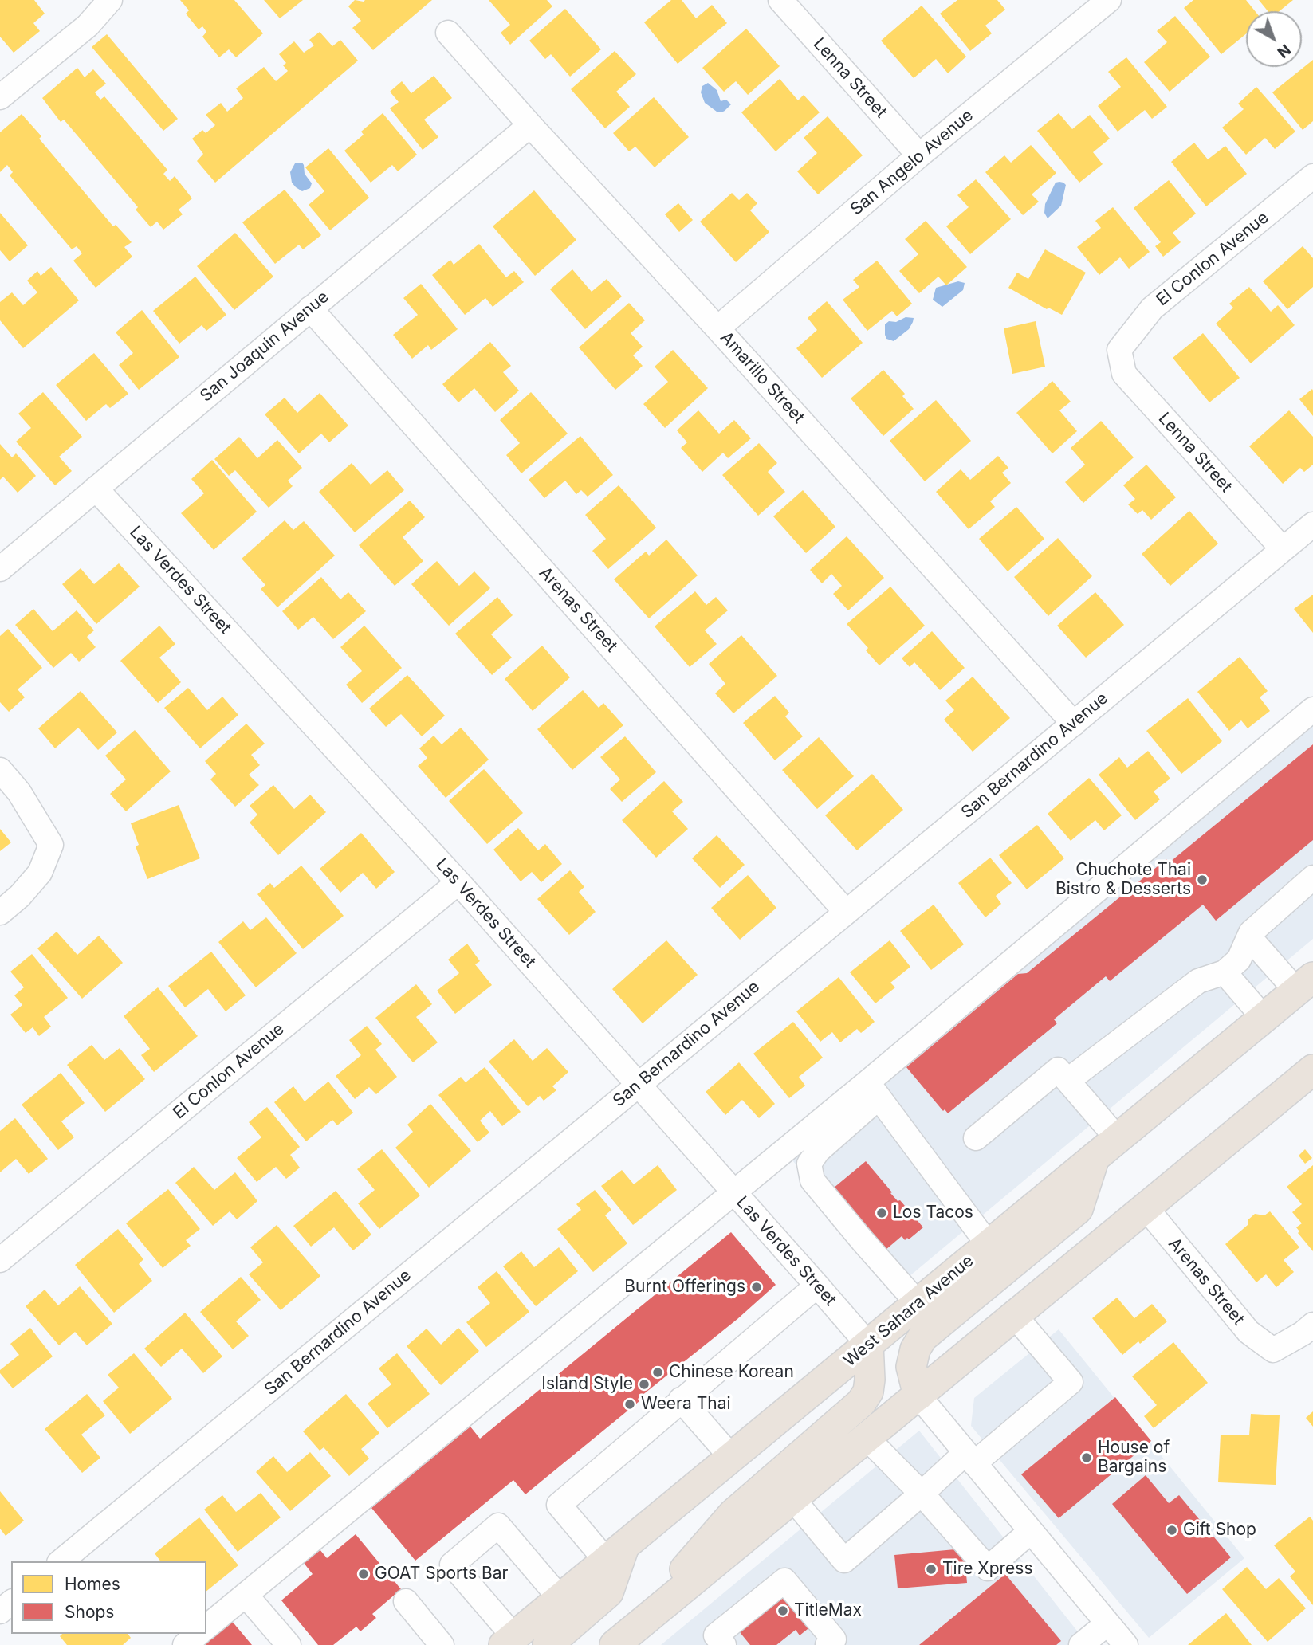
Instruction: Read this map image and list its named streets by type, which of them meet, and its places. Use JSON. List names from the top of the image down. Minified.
{"streets":{"main road":["West Sahara Avenue"],"street":["Lenna Street","San Angelo Avenue","El Conlon Avenue","San Joaquin Avenue","Amarillo Street","Las Verdes Street","Arenas Street","San Bernardino Avenue"]},"crossings":[["Lenna Street","San Angelo Avenue"],["Lenna Street","El Conlon Avenue"],["Lenna Street","San Bernardino Avenue"],["San Angelo Avenue","Amarillo Street"],["El Conlon Avenue","Las Verdes Street"],["San Joaquin Avenue","Amarillo Street"],["San Joaquin Avenue","Las Verdes Street"],["San Joaquin Avenue","Arenas Street"],["Amarillo Street","San Bernardino Avenue"],["Las Verdes Street","San Bernardino Avenue"],["Las Verdes Street","West Sahara Avenue"],["Arenas Street","San Bernardino Avenue"]],"places":["Chuchote Thai Bistro & Desserts","Los Tacos","Burnt Offerings","Chinese Korean","Island Style","Weera Thai","House of Bargains","Gift Shop","Tire Xpress","GOAT Sports Bar","TitleMax"],"legend":["Homes","Shops"],"north":"bottom right"}
